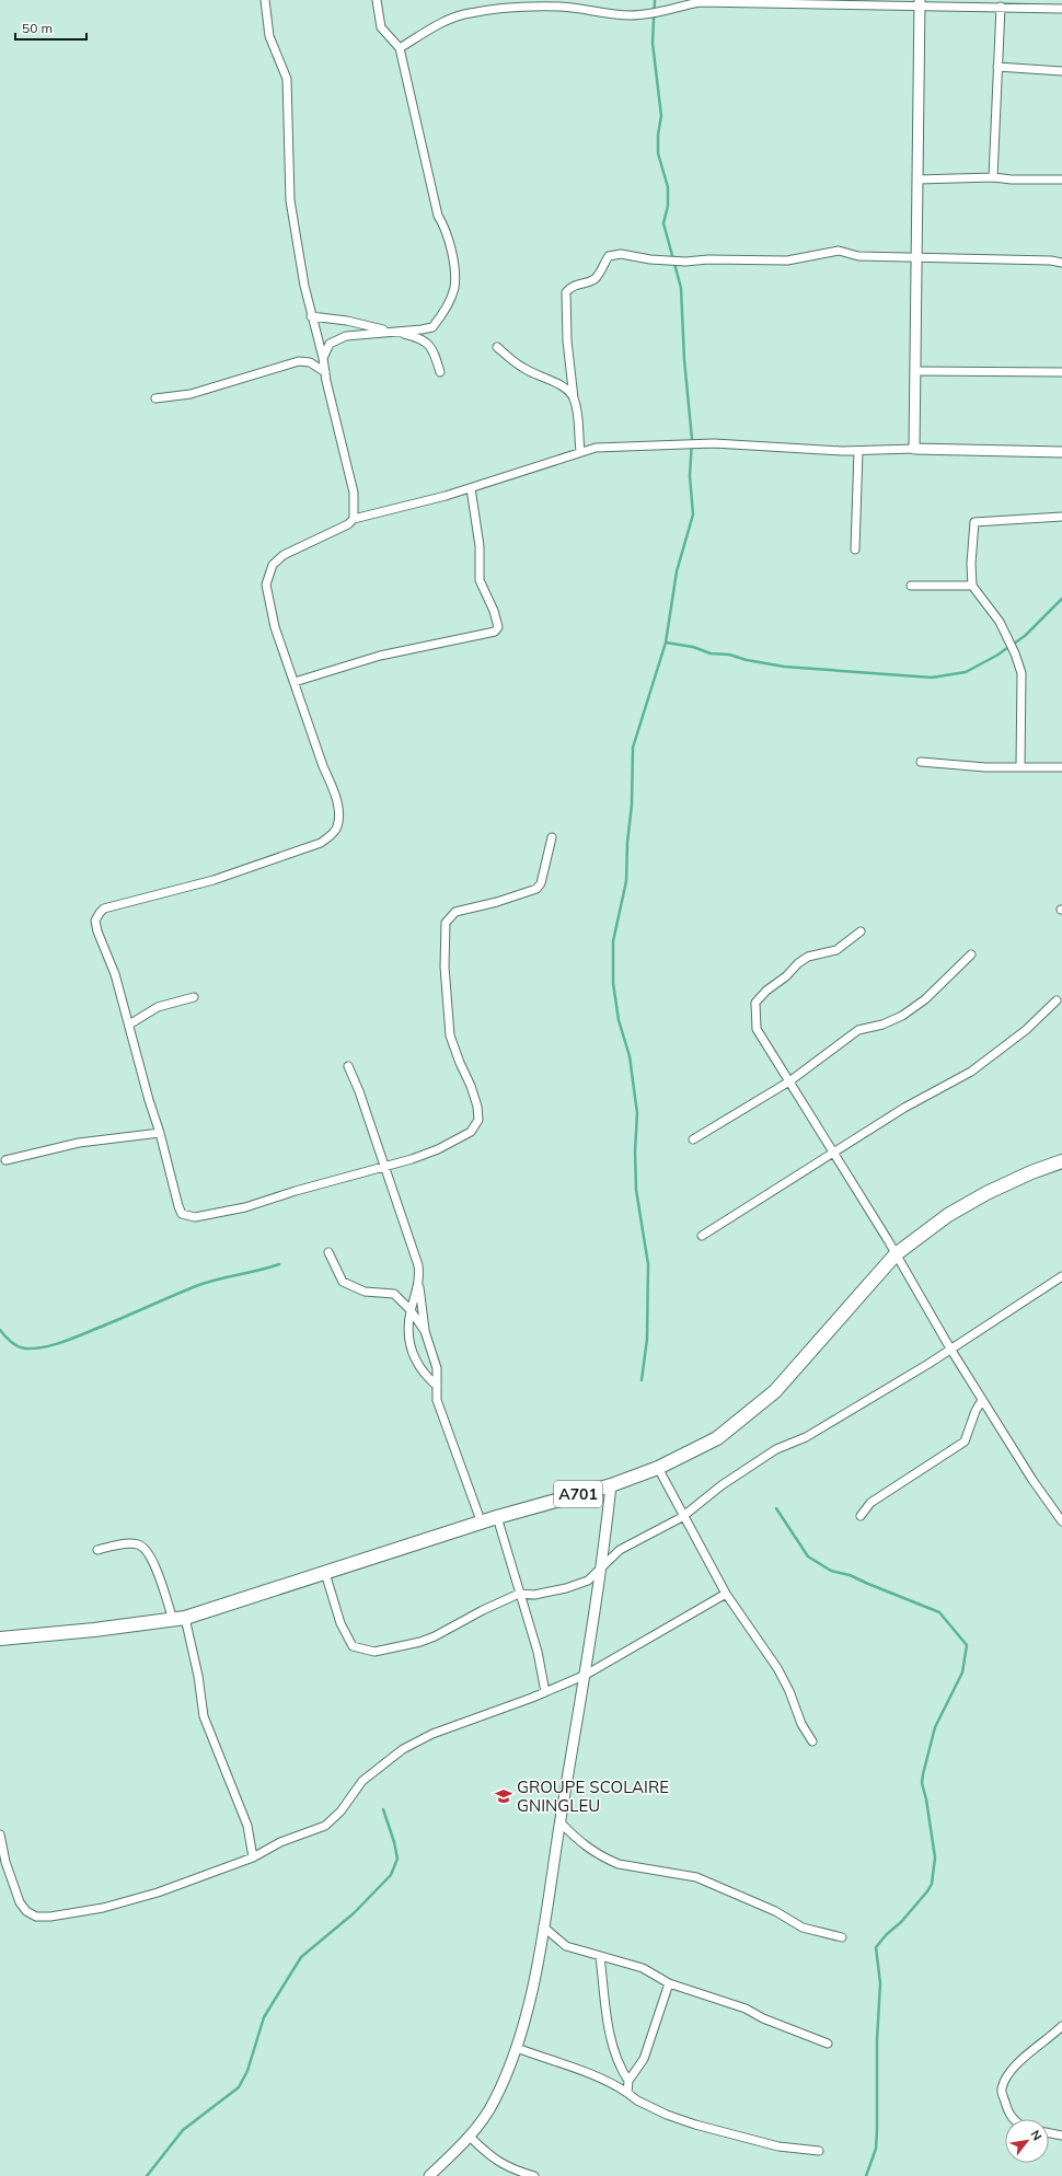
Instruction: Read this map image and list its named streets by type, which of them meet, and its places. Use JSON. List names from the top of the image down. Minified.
{"streets":{"main road":["A701"]},"places":{"school or university":["GROUPE SCOLAIRE GNINGLEU"]},"scale_bar":"50 m","north":"top right"}
